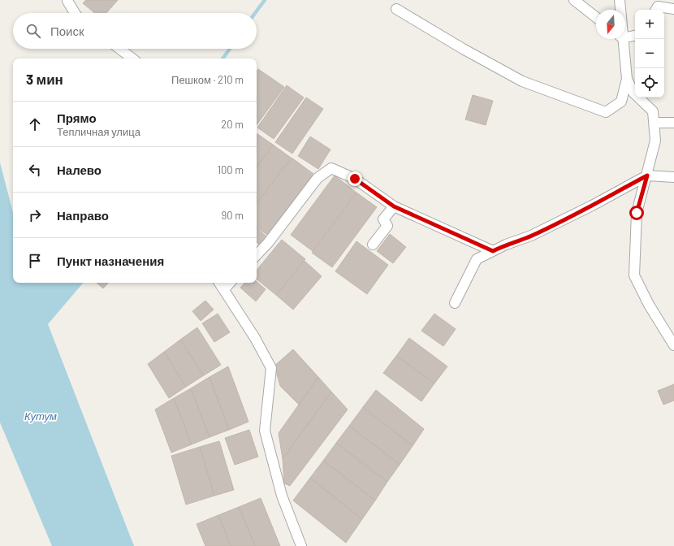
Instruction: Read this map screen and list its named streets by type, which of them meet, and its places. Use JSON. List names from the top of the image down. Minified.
{"water":["Кутум"],"north":"bottom","page":{"map_buttons":["+","−"],"search":"Поиск","heading":["3 мин","Пешком · 210 m"],"list":[["Прямо","Тепличная улица","20 m"],["Налево","100 m"],["Направо","90 m"],"Пункт назначения"]}}
